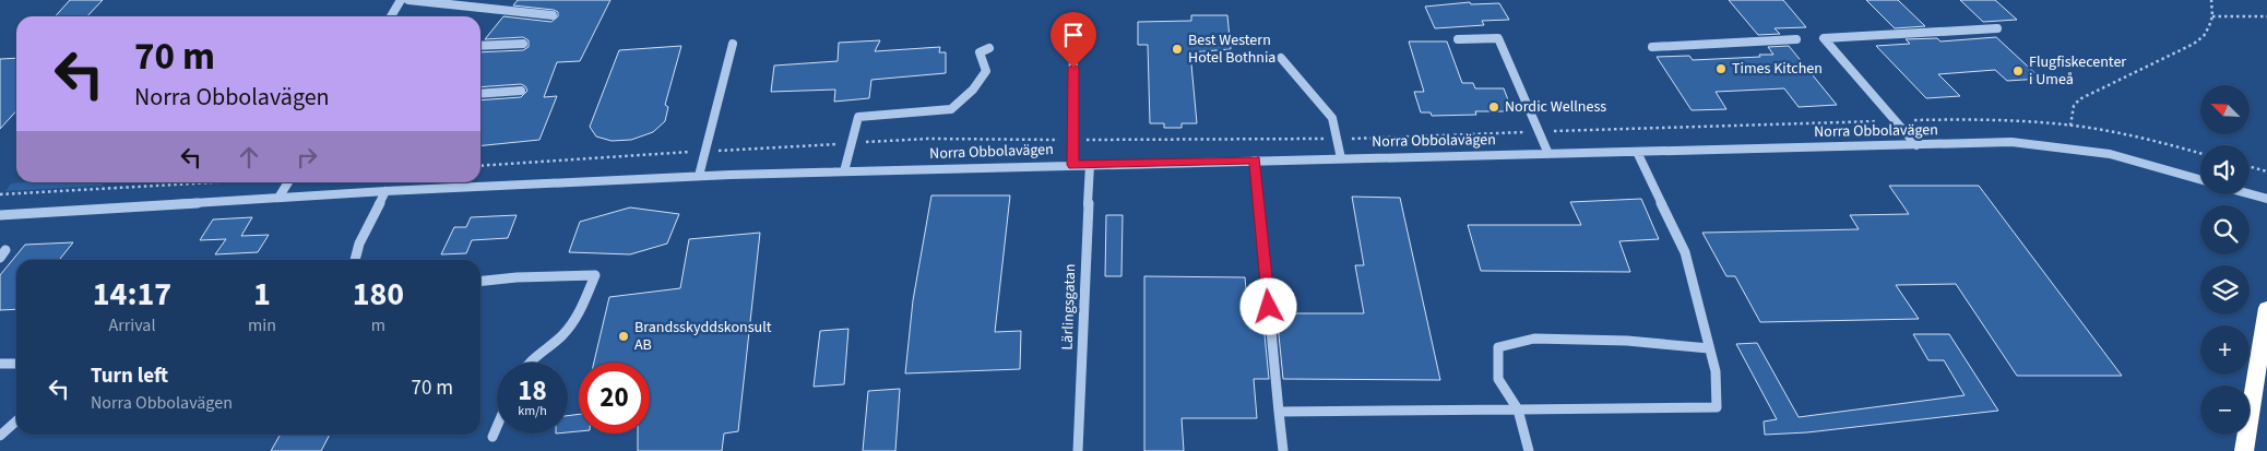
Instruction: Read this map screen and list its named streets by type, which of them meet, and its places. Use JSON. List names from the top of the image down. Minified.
{"streets":{"street":["Norra Obbolavägen","Lärlingsgatan"]},"crossings":[["Norra Obbolavägen","Lärlingsgatan"]],"places":["Best Western Hotel Bothnia","Times Kitchen","Flugfiskecenter i Umeå","Nordic Wellness","Brandsskyddskonsult AB"],"north":"top left","page":{"turn":["70 m","Norra Obbolavägen"],"map_buttons":["+","−"],"eta":["14:17","Arrival","1","min","180","m"],"list":[{"name":"Turn left","note":"Norra Obbolavägen","value":"70 m"}],"speed":"18 km/h","limit":"20"}}
